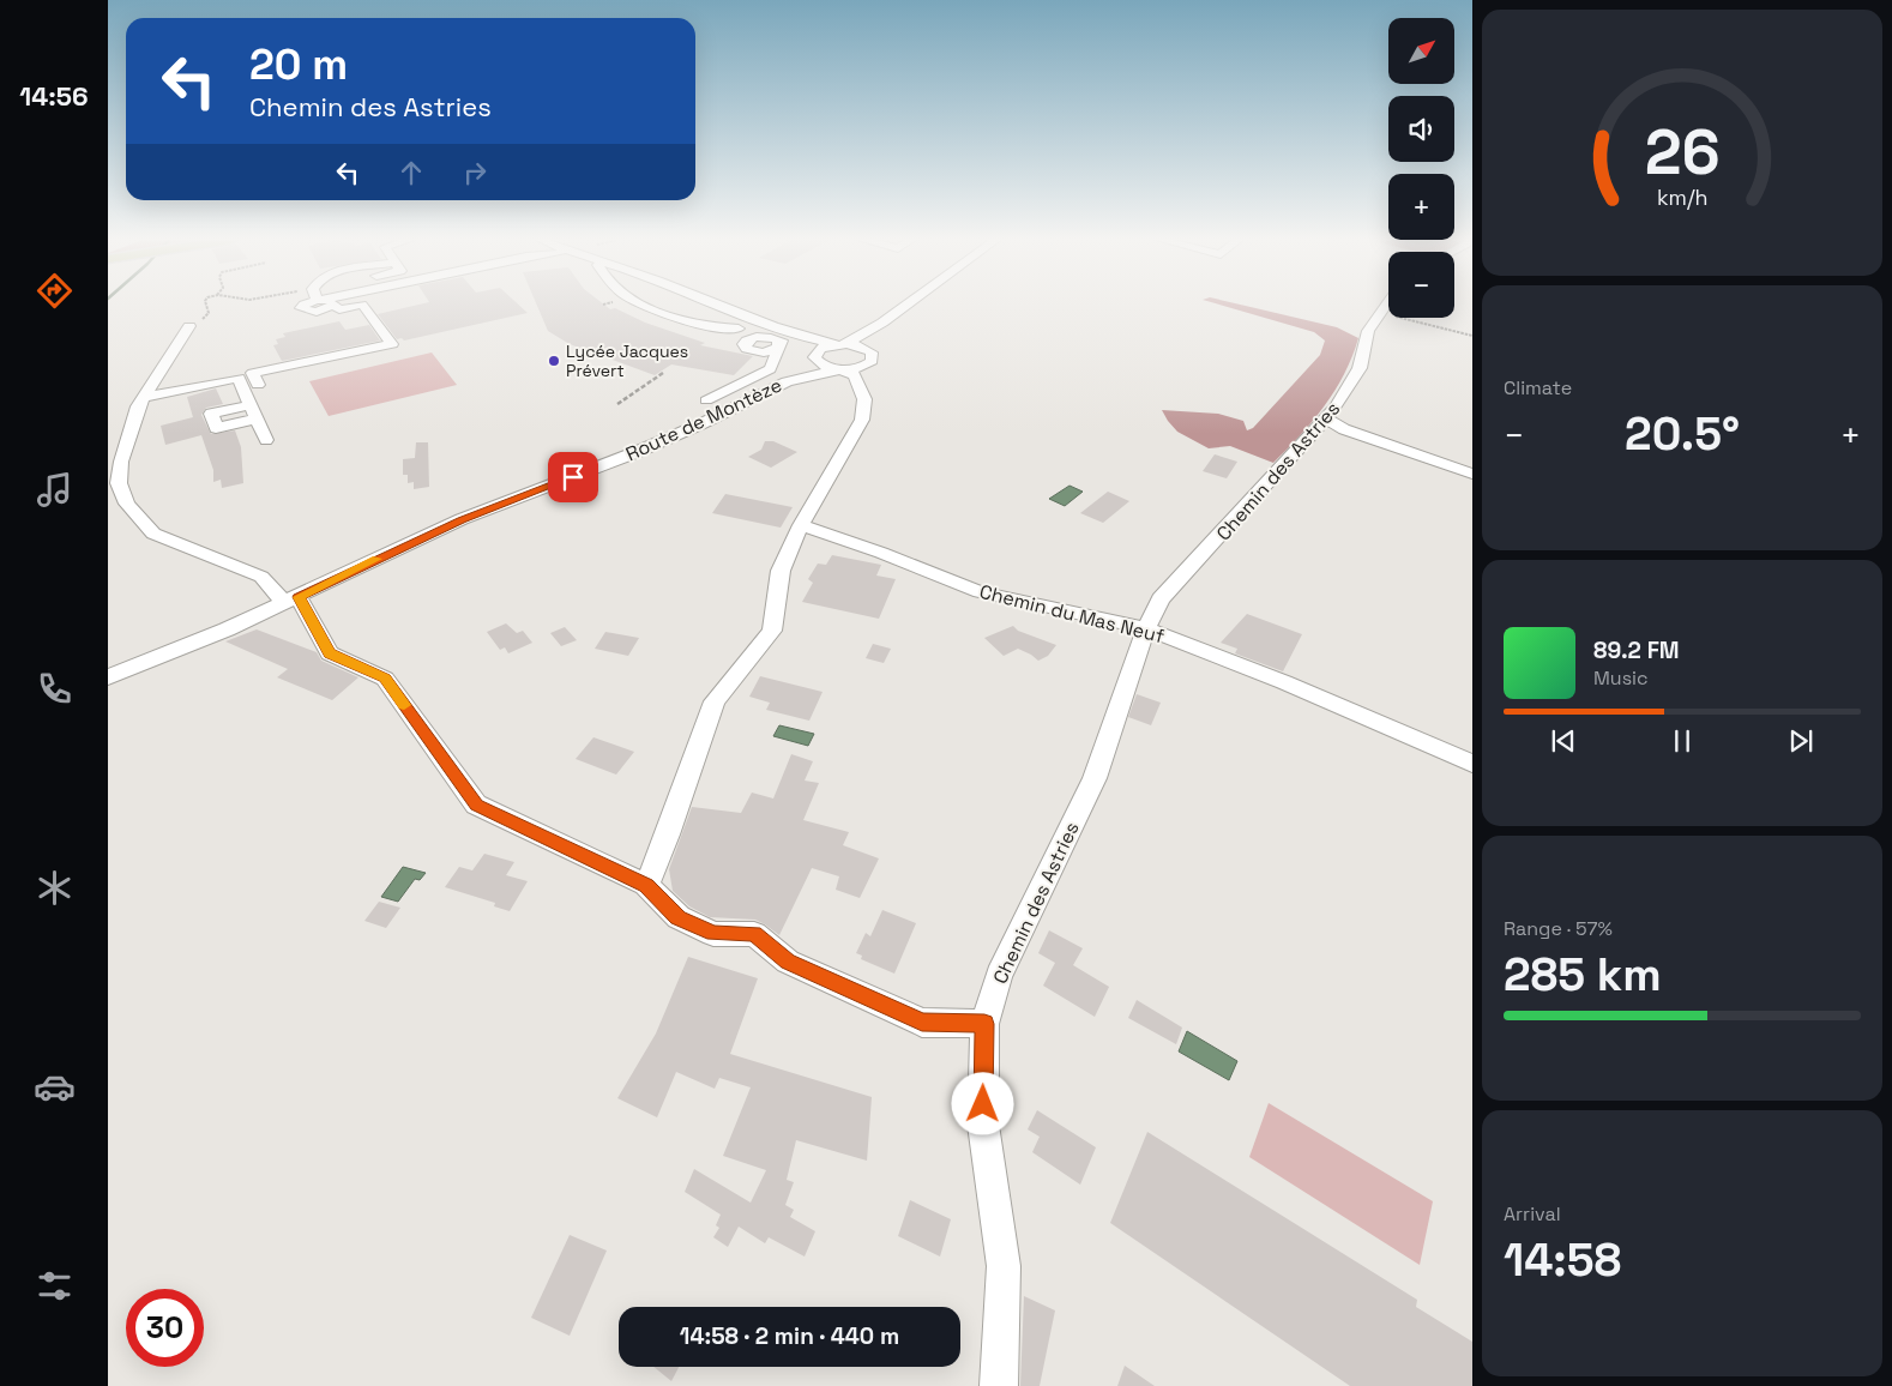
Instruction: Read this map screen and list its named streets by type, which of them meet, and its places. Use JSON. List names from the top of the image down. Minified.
{"streets":{"street":["Route de Montèze","Chemin des Astries","Chemin du Mas Neuf"]},"crossings":[["Chemin des Astries","Chemin du Mas Neuf"]],"places":["Lycée Jacques Prévert"],"north":"top right","page":{"tabs":"14:56","map_buttons":["+","−"],"turn":["20 m","Chemin des Astries"],"tile":["Climate",["Range · 57%","285 km"],["Arrival","14:58"]],"heat":["−","20.5°","+"],"song":["89.2 FM","Music"],"limit":"30","trip":"14:58 · 2 min · 440 m","gauge":["26","km/h"]}}
